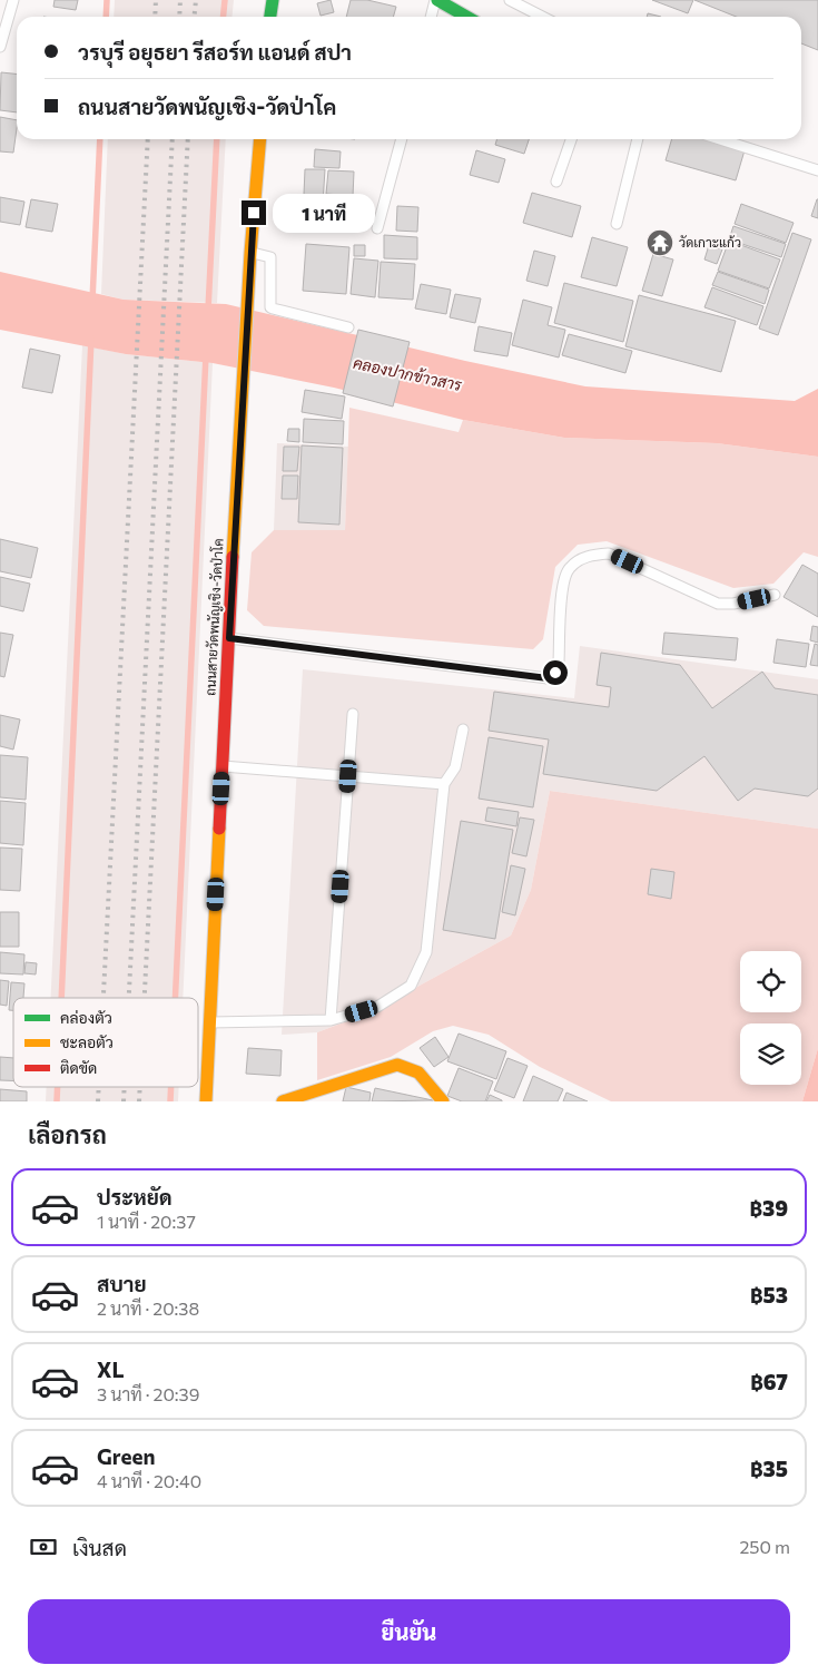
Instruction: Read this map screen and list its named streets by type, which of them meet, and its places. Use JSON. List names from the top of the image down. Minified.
{"streets":{"main road":["ถนนสายวัดพนัญเชิง-วัดป่าโค"]},"water":["คลองปากข้าวสาร"],"places":{"temple":["วัดเกาะแก้ว"]},"legend":["คล่องตัว","ชะลอตัว","ติดขัด"],"page":{"banner":["วรบุรี อยุธยา รีสอร์ท แอนด์ สปา","ถนนสายวัดพนัญเชิง-วัดป่าโค"],"bubble":"1 นาที","heading":"เลือกรถ","list":[{"name":"ประหยัด","note":"1 นาที · 20:37","value":"฿39"},{"name":"สบาย","note":"2 นาที · 20:38","value":"฿53"},{"name":"XL","note":"3 นาที · 20:39","value":"฿67"},{"name":"Green","note":"4 นาที · 20:40","value":"฿35"}],"pay":["เงินสด","250 m"],"buttons":"ยืนยัน"}}
